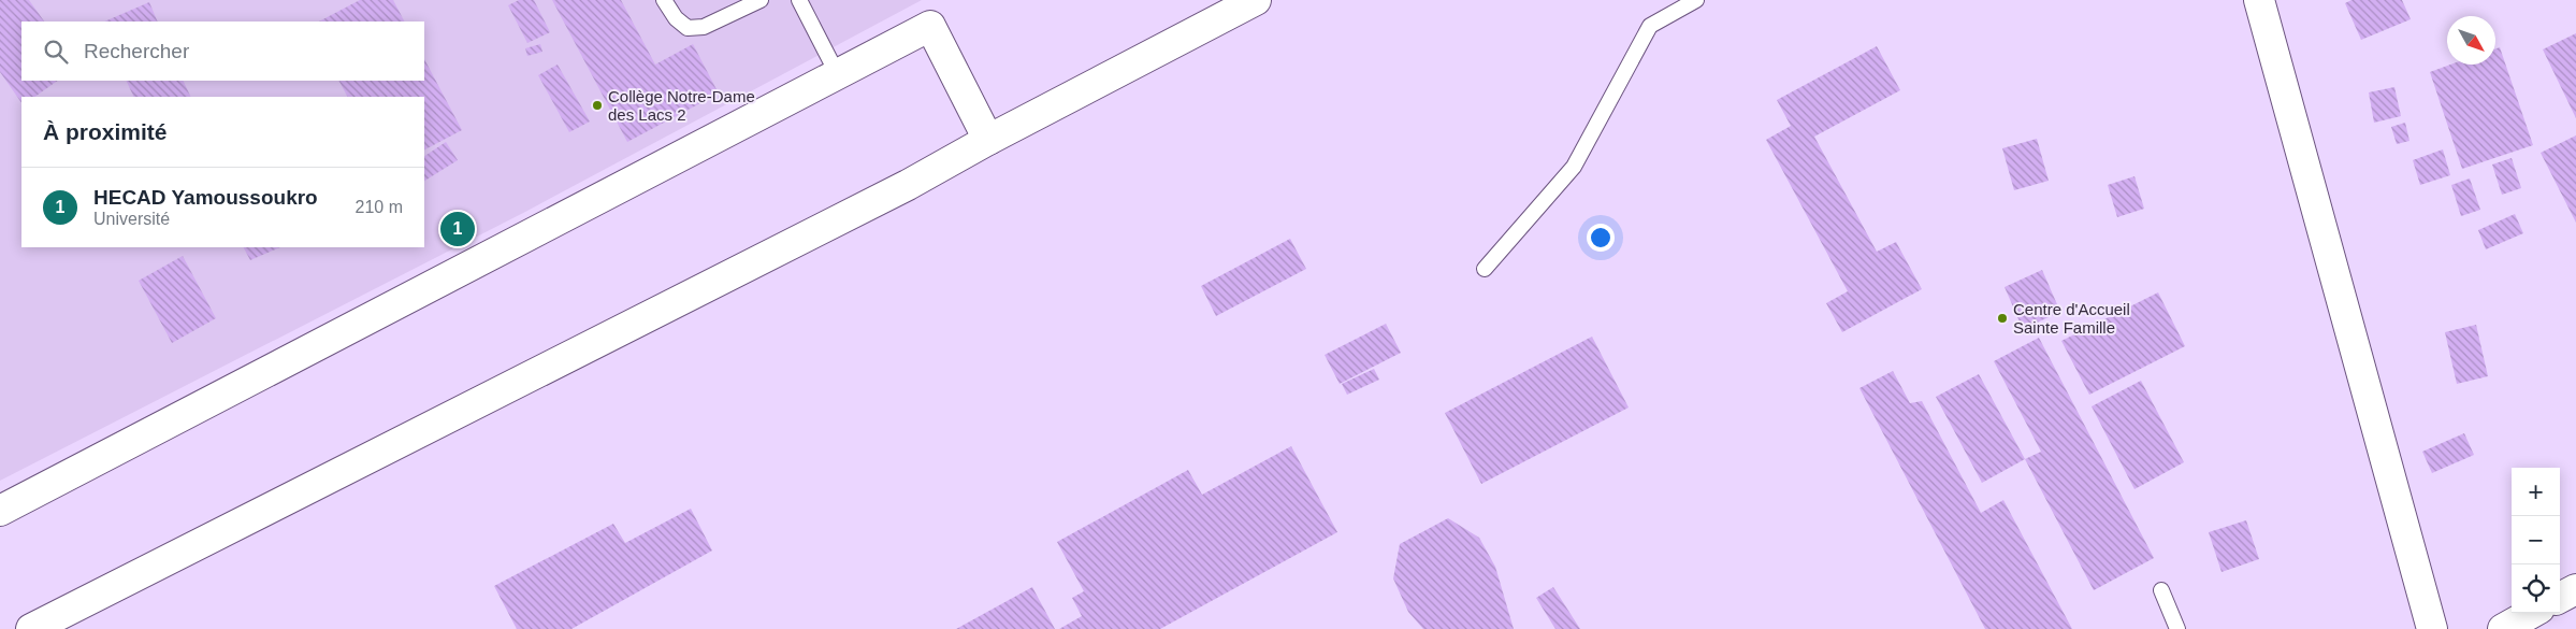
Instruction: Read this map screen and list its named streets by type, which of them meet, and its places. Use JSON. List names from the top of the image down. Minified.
{"places":["Collège Notre-Dame des Lacs 2","Centre d'Accueil Sainte Famille"],"north":"bottom right","page":{"search":"Rechercher","heading":"À proximité","list":[{"mark":"1","name":"HECAD Yamoussoukro","note":"Université","value":"210 m"}],"pins":"1","map_buttons":["+","−"]}}
